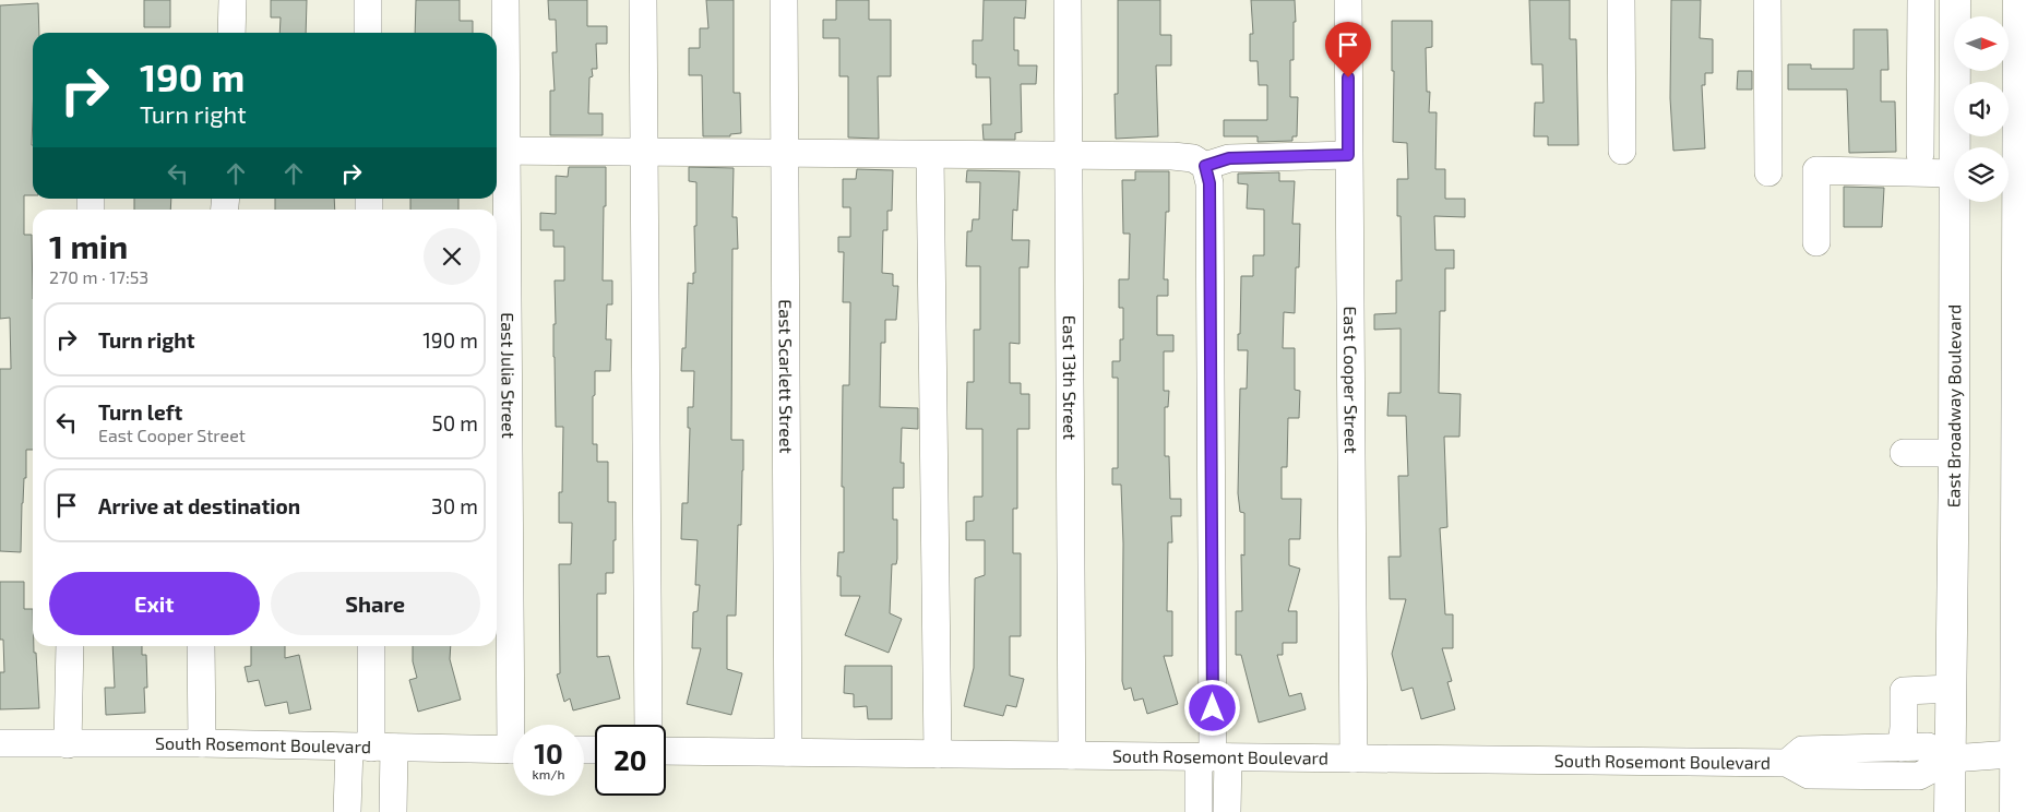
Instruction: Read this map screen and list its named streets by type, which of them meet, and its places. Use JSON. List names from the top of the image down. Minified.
{"streets":{"main road":["East Broadway Boulevard"],"street":["East Julia Street","East Scarlett Street","East 13th Street","East Cooper Street","South Rosemont Boulevard"]},"crossings":[["East Scarlett Street","South Rosemont Boulevard"],["East 13th Street","South Rosemont Boulevard"],["East Cooper Street","South Rosemont Boulevard"],["East Broadway Boulevard","South Rosemont Boulevard"]],"north":"right","page":{"turn":["190 m","Turn right"],"heading":["1 min","270 m · 17:53"],"list":[{"name":"Turn right","value":"190 m"},{"name":"Turn left","note":"East Cooper Street","value":"50 m"},{"name":"Arrive at destination","value":"30 m"}],"buttons":["Exit","Share"],"speed":"10 km/h","limit":"20"}}
